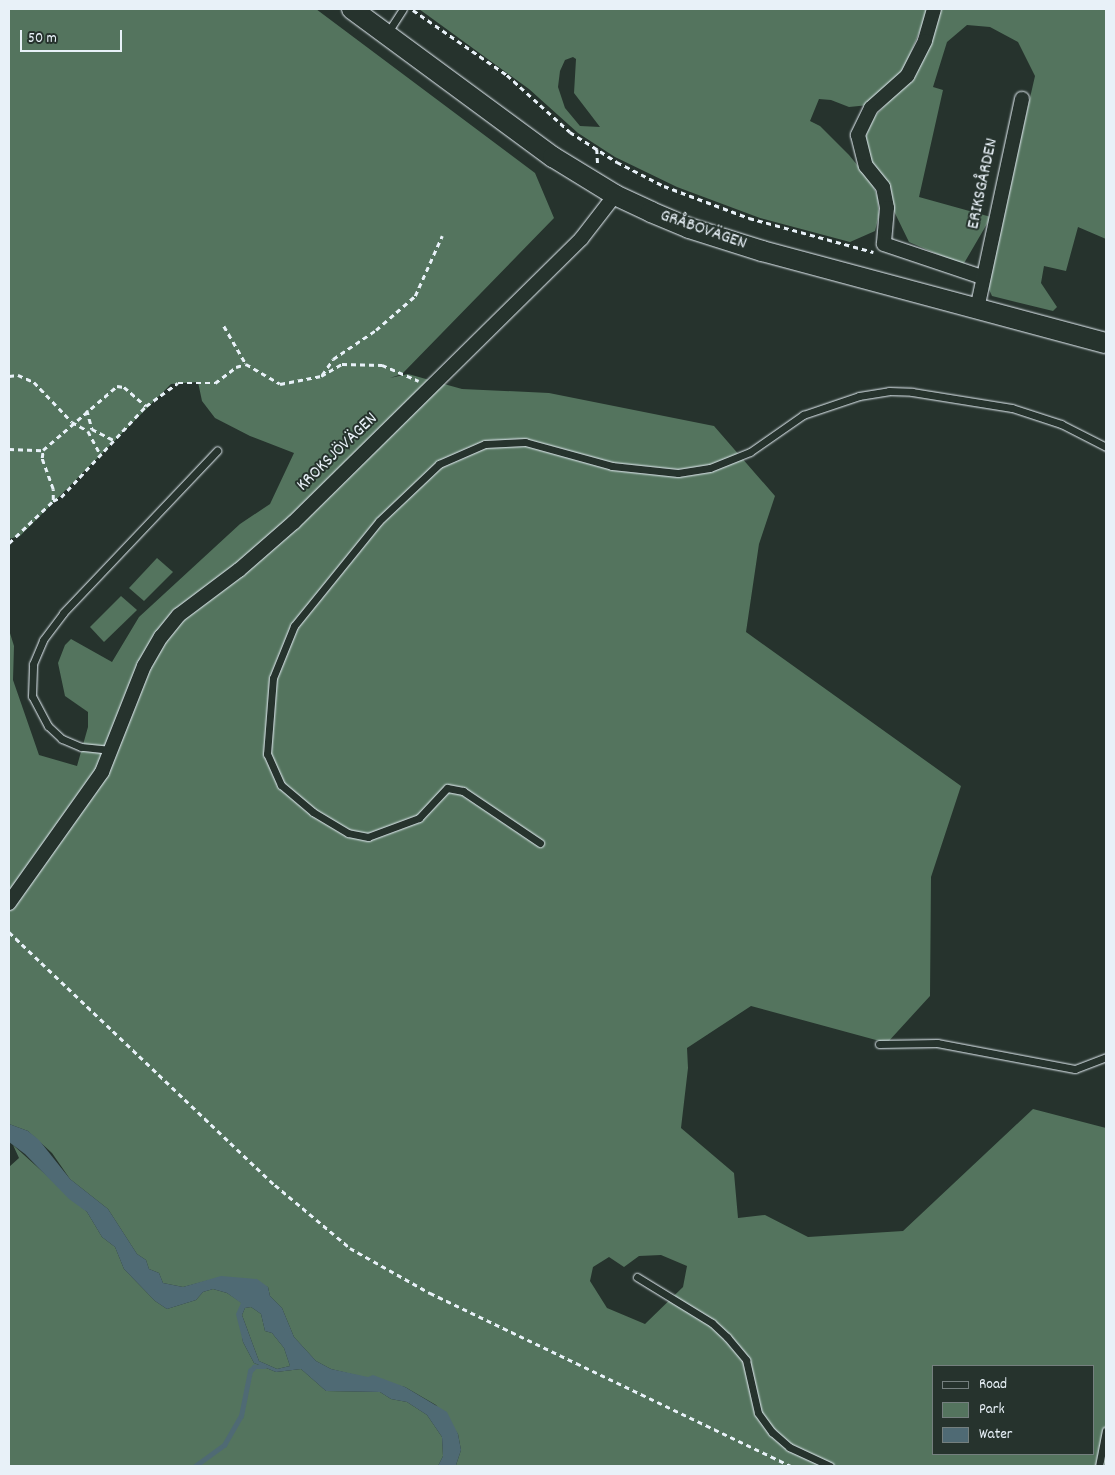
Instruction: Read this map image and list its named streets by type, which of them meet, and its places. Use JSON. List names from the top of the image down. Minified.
{"streets":{"main road":["GRÅBOVÄGEN"],"street":["ERIKSGÅRDEN","KROKSJÖVÄGEN"]},"crossings":[["ERIKSGÅRDEN","GRÅBOVÄGEN"],["GRÅBOVÄGEN","KROKSJÖVÄGEN"]],"legend":["Road","Park","Water"],"scale_bar":"50 m"}
